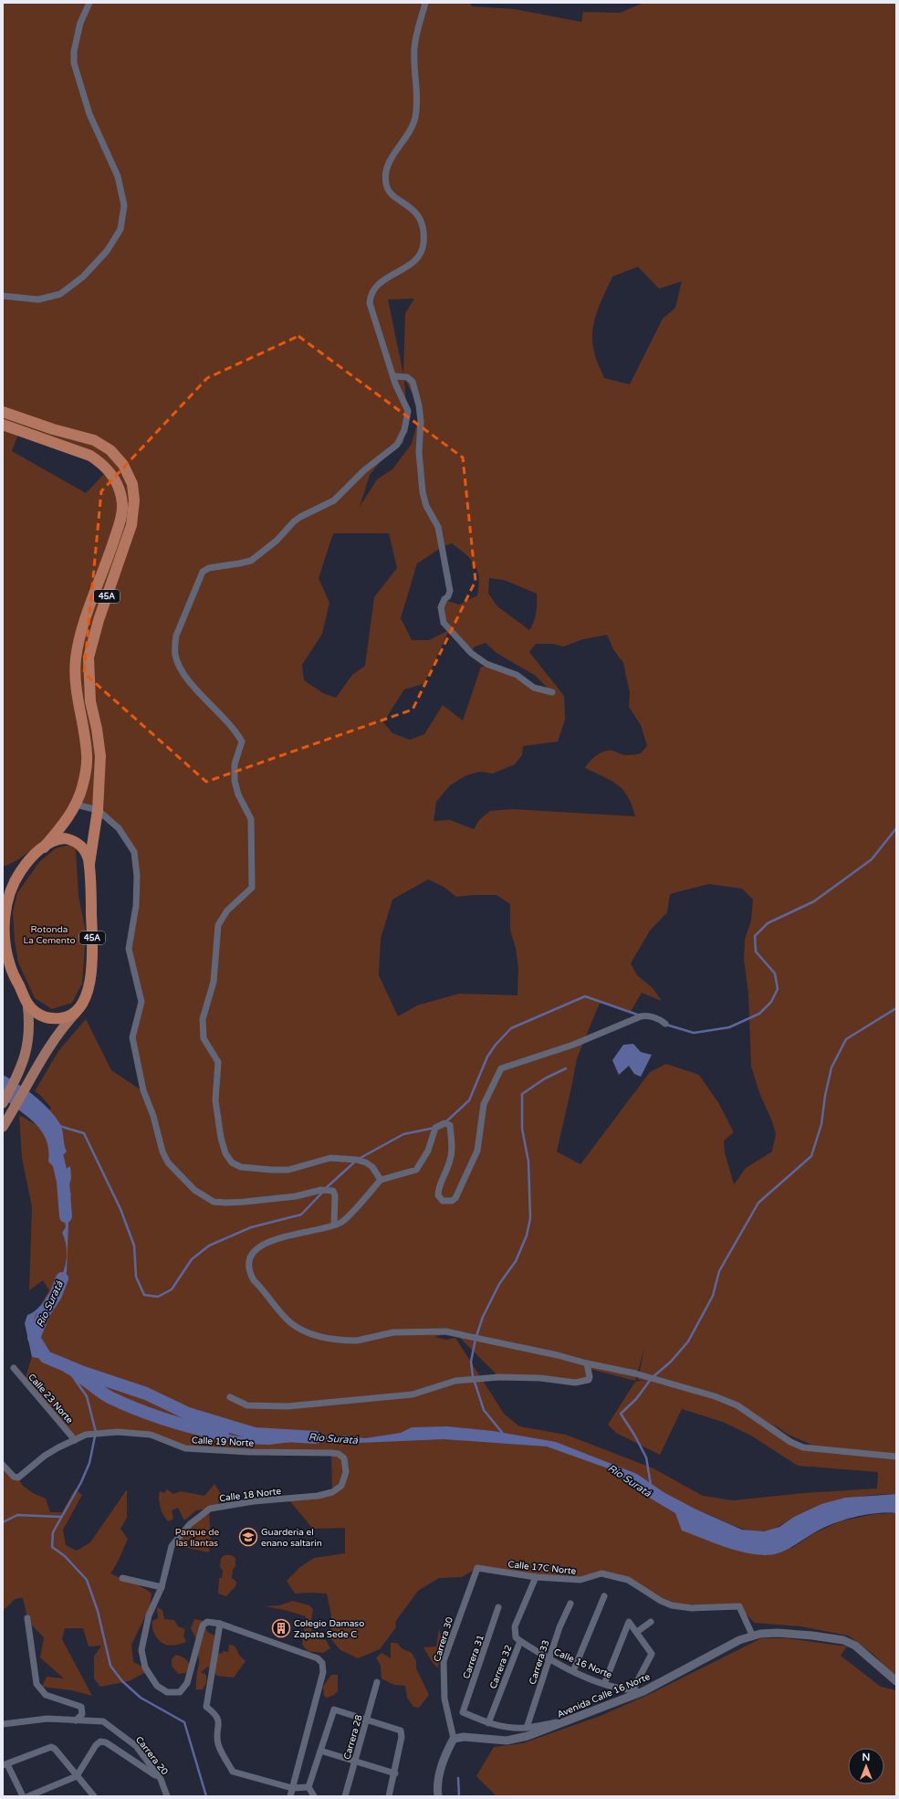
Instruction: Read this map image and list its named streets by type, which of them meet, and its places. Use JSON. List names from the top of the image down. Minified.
{"streets":{"highway":["45A"],"street":["Calle 23 Norte","Calle 19 Norte","Calle 18 Norte","Calle 17C Norte","Carrera 30","Carrera 31","Carrera 33","Calle 16 Norte","Carrera 32","Avenida Calle 16 Norte","Carrera 28","Carrera 20"]},"crossings":[["Calle 23 Norte","Calle 19 Norte"],["Calle 19 Norte","Calle 18 Norte"],["Calle 17C Norte","Carrera 30"],["Calle 17C Norte","Carrera 32"],["Calle 17C Norte","Avenida Calle 16 Norte"],["Carrera 30","Avenida Calle 16 Norte"],["Carrera 31","Carrera 32"],["Carrera 33","Calle 16 Norte"],["Calle 16 Norte","Carrera 32"],["Calle 16 Norte","Avenida Calle 16 Norte"]],"water":["Río Suratá"],"parks":["Rotonda La Cemento","Parque de las llantas"],"places":{"school or university":["Guarderia el enano saltarin"],"building":["Colegio Damaso Zapata Sede C"]},"north":"top"}
